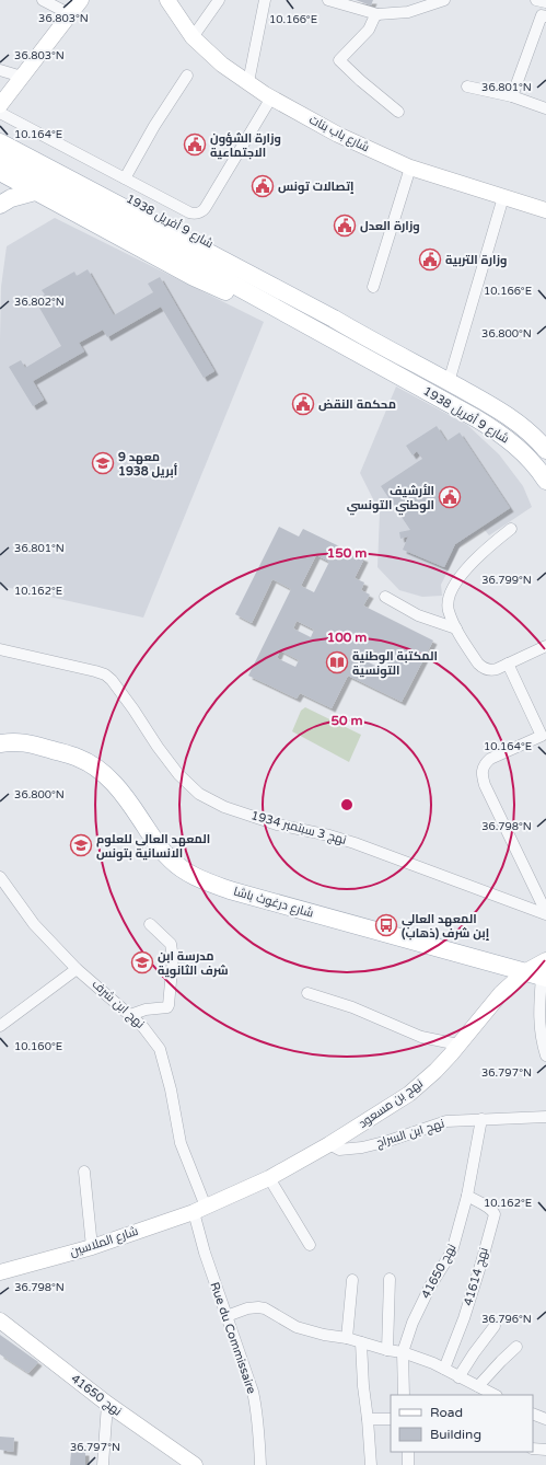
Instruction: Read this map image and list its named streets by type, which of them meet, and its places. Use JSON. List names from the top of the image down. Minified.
{"streets":{"main road":["شارع 9 أفريل 1938","شارع درغوث باشا"],"street":["شارع باب بنات","نهج 3 سبتمبر 1934","نهج ابن شرف","نهج بن مسعود","نهج ابن السراج","شارع الملاسين","نهج 41650","نهج 41614","Rue du Commissaire"]},"crossings":[["شارع درغوث باشا","نهج بن مسعود"],["نهج ابن شرف","نهج بن مسعود"],["نهج ابن شرف","شارع الملاسين"],["نهج ابن شرف","Rue du Commissaire"],["نهج بن مسعود","نهج ابن السراج"],["نهج بن مسعود","شارع الملاسين"],["نهج بن مسعود","Rue du Commissaire"],["نهج ابن السراج","نهج 41650"],["شارع الملاسين","Rue du Commissaire"],["نهج 41650","نهج 41614"]],"places":{"public building":["وزارة الشؤون الاجتماعية","إتصالات تونس","وزارة العدل","وزارة التربية","محكمة النقض","الأرشيف الوطني التونسي"],"school or university":["معهد 9 أبريل 1938","المعهد العالي للعلوم الانسانية بتونس","مدرسة ابن شرف الثانوية"],"library":["المكتبة الوطنية التونسية"],"bus stop":["المعهد العالي إبن شرف (ذهاب)"]},"legend":["Road","Building"],"coordinates":["36.803°N","10.166°E","36.801°N","10.164°E","36.802°N","36.800°N","36.799°N","10.162°E","36.798°N","10.160°E","36.797°N","36.796°N"],"rings":["150 m","100 m","50 m"]}
